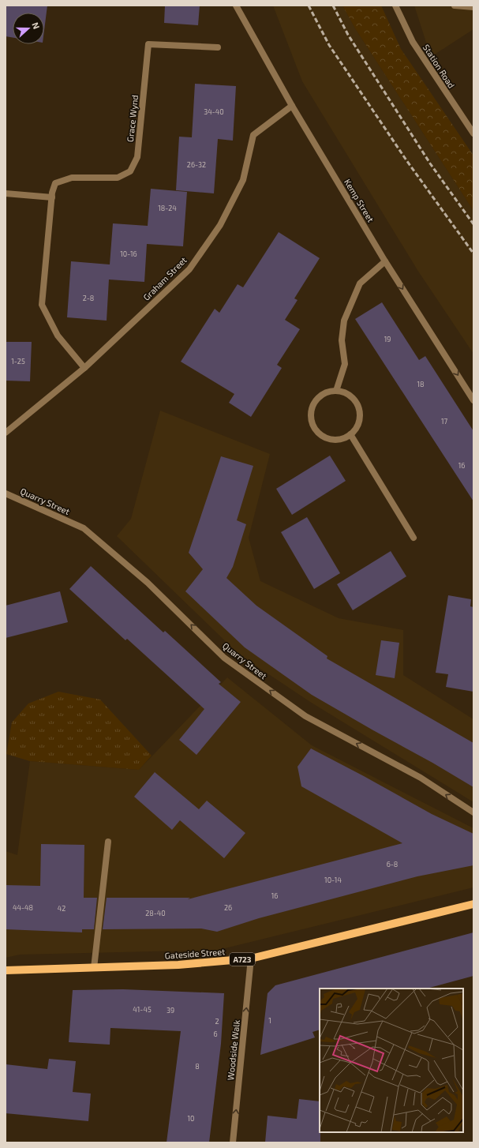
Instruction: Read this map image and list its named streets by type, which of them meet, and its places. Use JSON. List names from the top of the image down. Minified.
{"streets":{"main road":["Gateside Street","A723"],"street":["Station Road","Grace Wynd","Kemp Street","Graham Street","Quarry Street","Woodside Walk"]},"crossings":[["Grace Wynd","Graham Street"],["Kemp Street","Graham Street"],["Gateside Street","Woodside Walk"]],"one_way":["Kemp Street","Quarry Street","Woodside Walk"],"house_numbers":["34-40","26-32","18-24","10-16","2-8","19","1-25","18","17","16","6-8","10-14","16","44-48","26","42","28-40","41-45","39","1","2","6","8","10"],"north":"right"}
